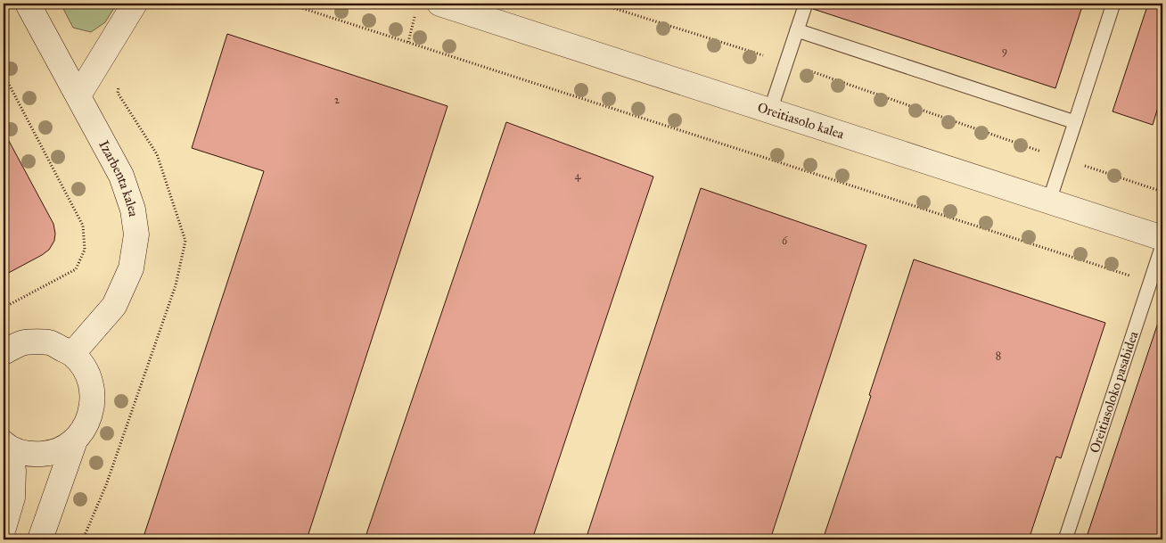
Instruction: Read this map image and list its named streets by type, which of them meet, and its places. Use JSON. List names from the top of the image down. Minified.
{"streets":{"street":["Oreitiasolo kalea","Izarbenta kalea"],"lane":["Oreitiasoloko pasabidea"]},"house_numbers":["9","2","4","6","8"]}
